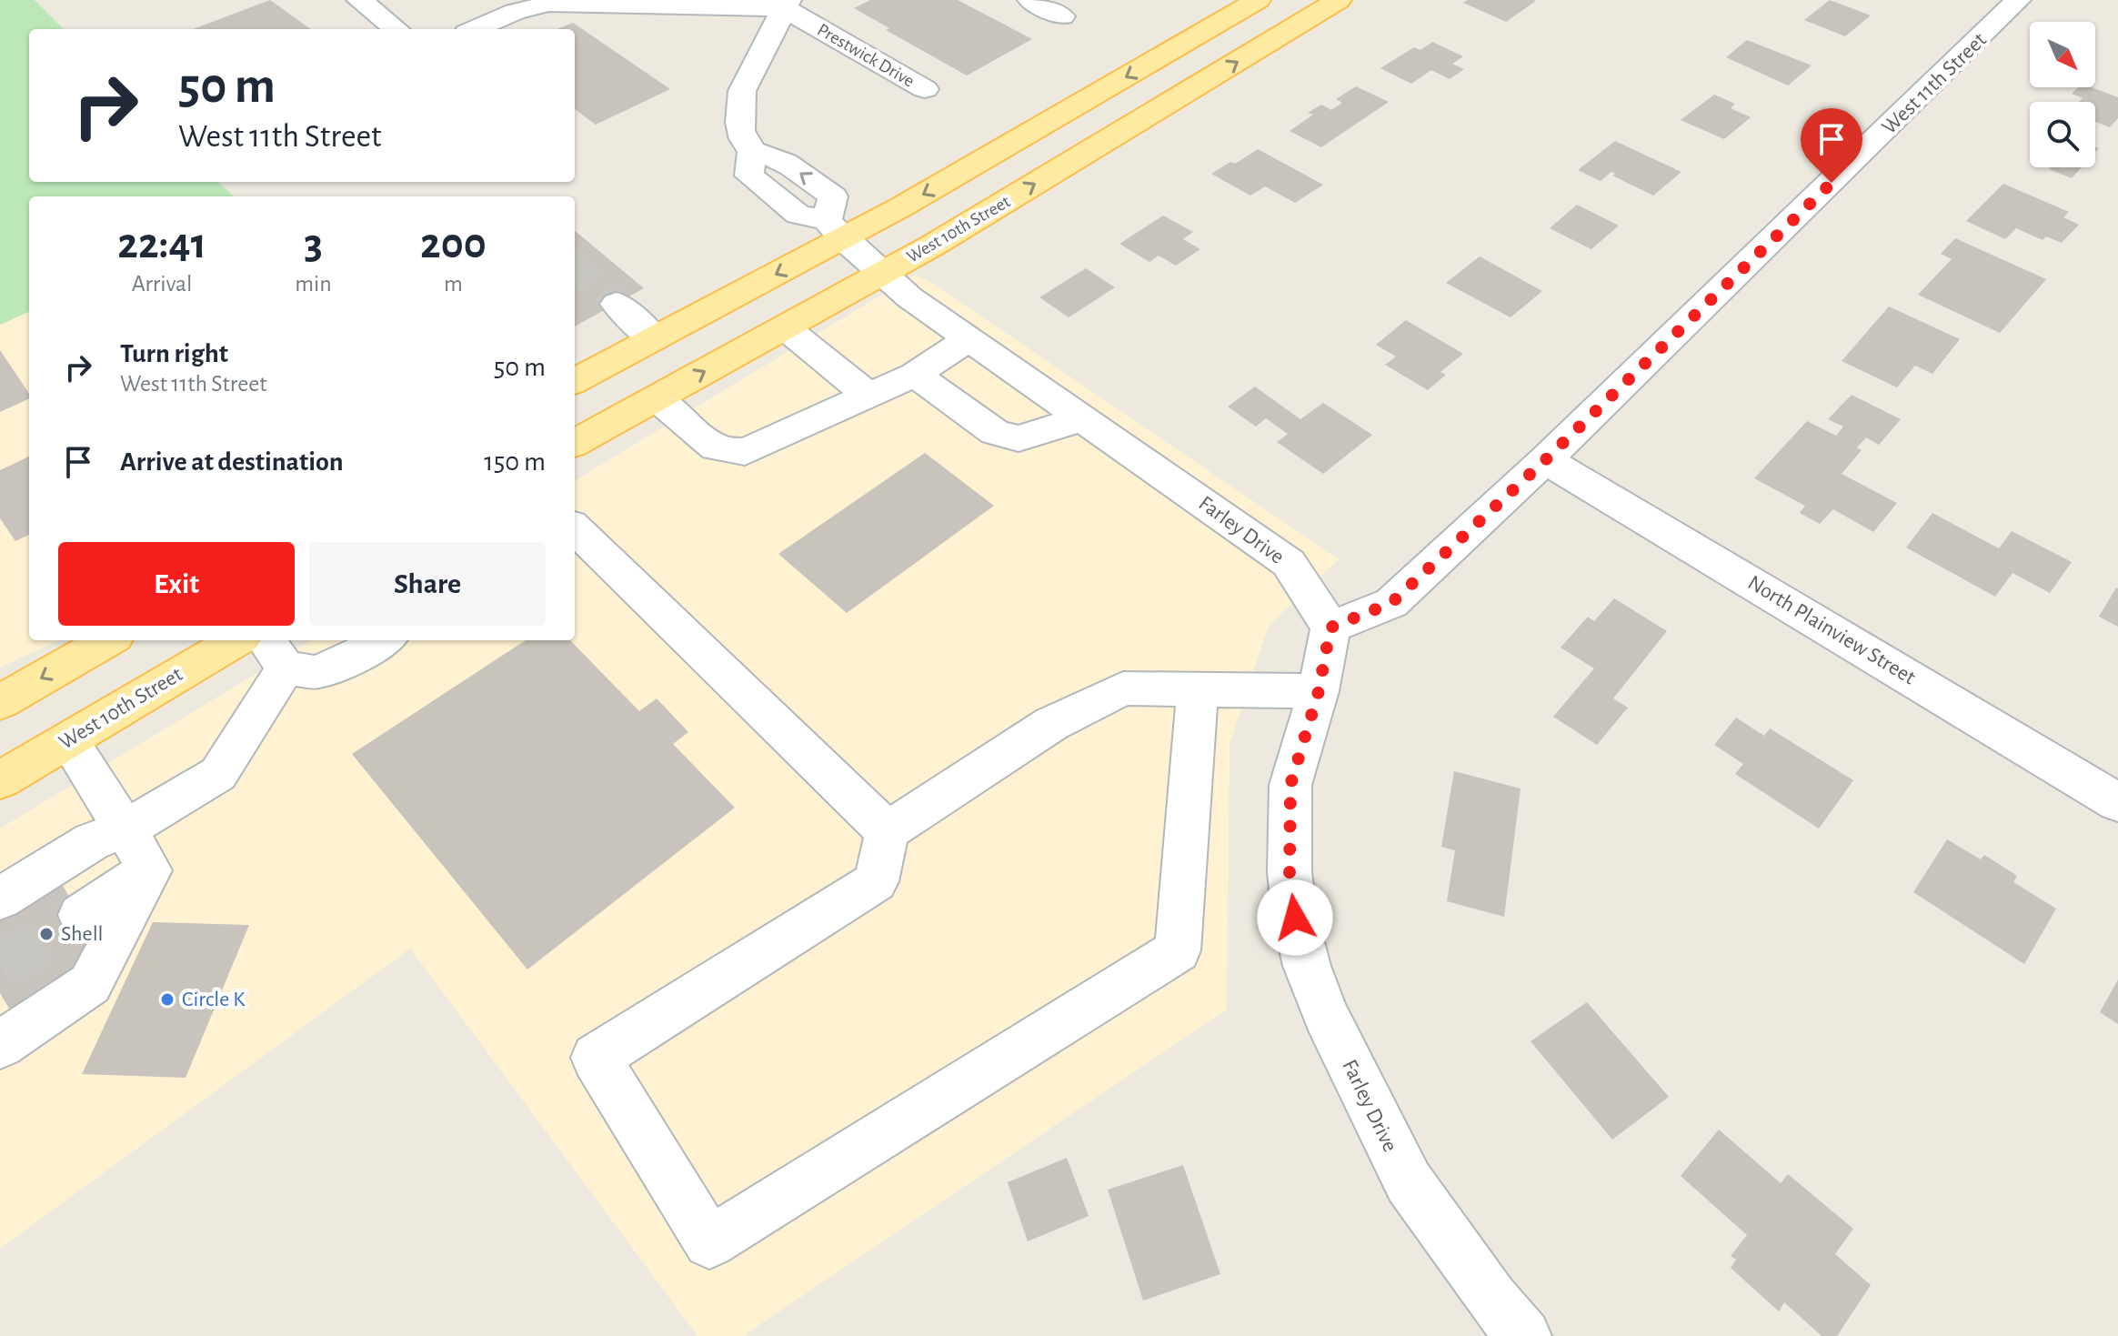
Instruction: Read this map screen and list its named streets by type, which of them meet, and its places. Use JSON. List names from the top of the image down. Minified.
{"streets":{"main road":["West 10th Street"],"street":["Prestwick Drive","West 11th Street","Farley Drive","North Plainview Street"]},"crossings":[["Prestwick Drive","Farley Drive"],["West 11th Street","Farley Drive"],["West 11th Street","North Plainview Street"],["West 10th Street","Farley Drive"]],"places":["Shell","Circle K"],"north":"bottom right","page":{"turn":["50 m","West 11th Street"],"eta":["22:41","Arrival","3","min","200","m"],"list":[{"name":"Turn right","note":"West 11th Street","value":"50 m"},{"name":"Arrive at destination","value":"150 m"}],"buttons":["Exit","Share"]}}
